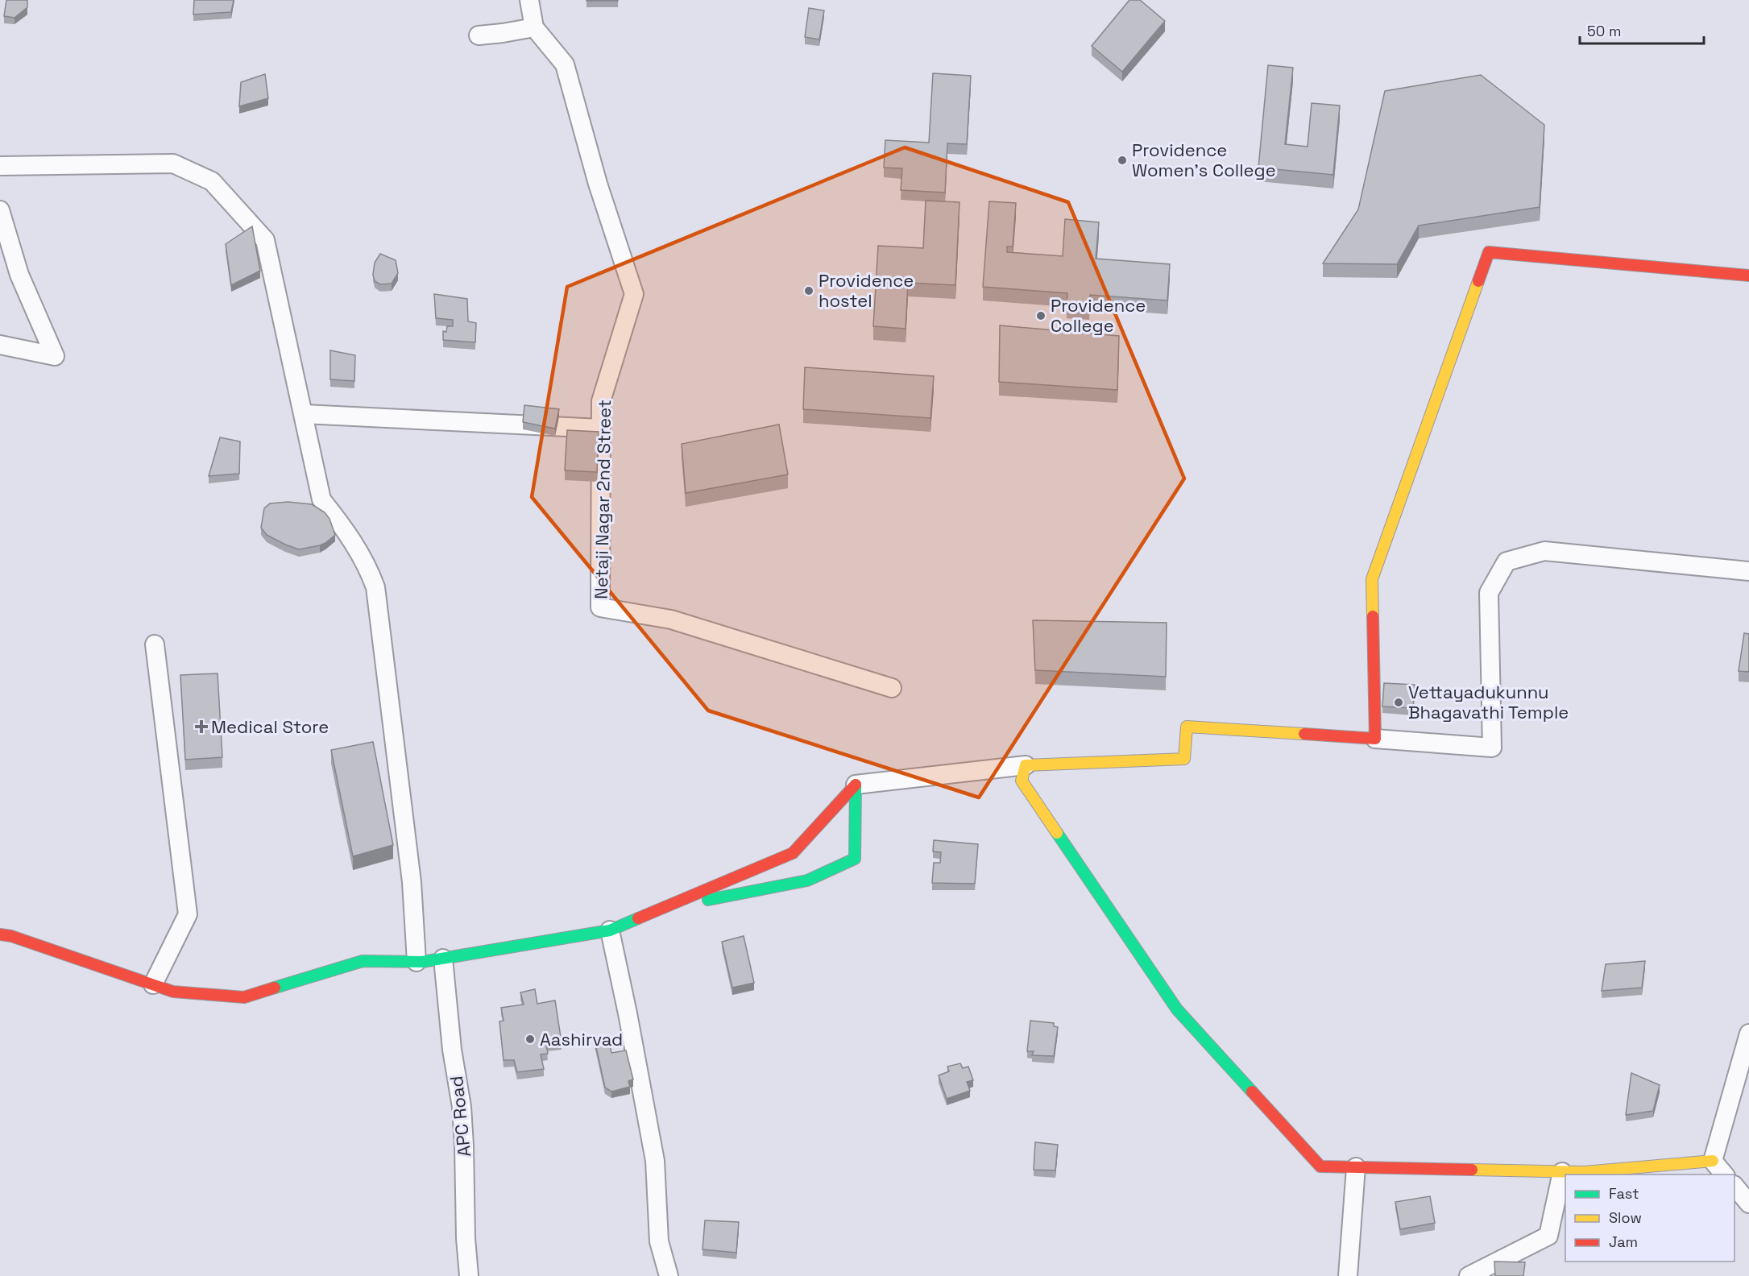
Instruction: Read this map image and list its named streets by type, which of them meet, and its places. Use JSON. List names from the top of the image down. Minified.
{"streets":{"street":["Netaji Nagar 2nd Street","APC Road"]},"places":{"other":["Providence Women's College","Providence hostel","Providence College","Vettayadukunnu Bhagavathi Temple","Aashirvad"],"health":["Medical Store"]},"legend":["Fast","Slow","Jam"],"scale_bar":"50 m"}
